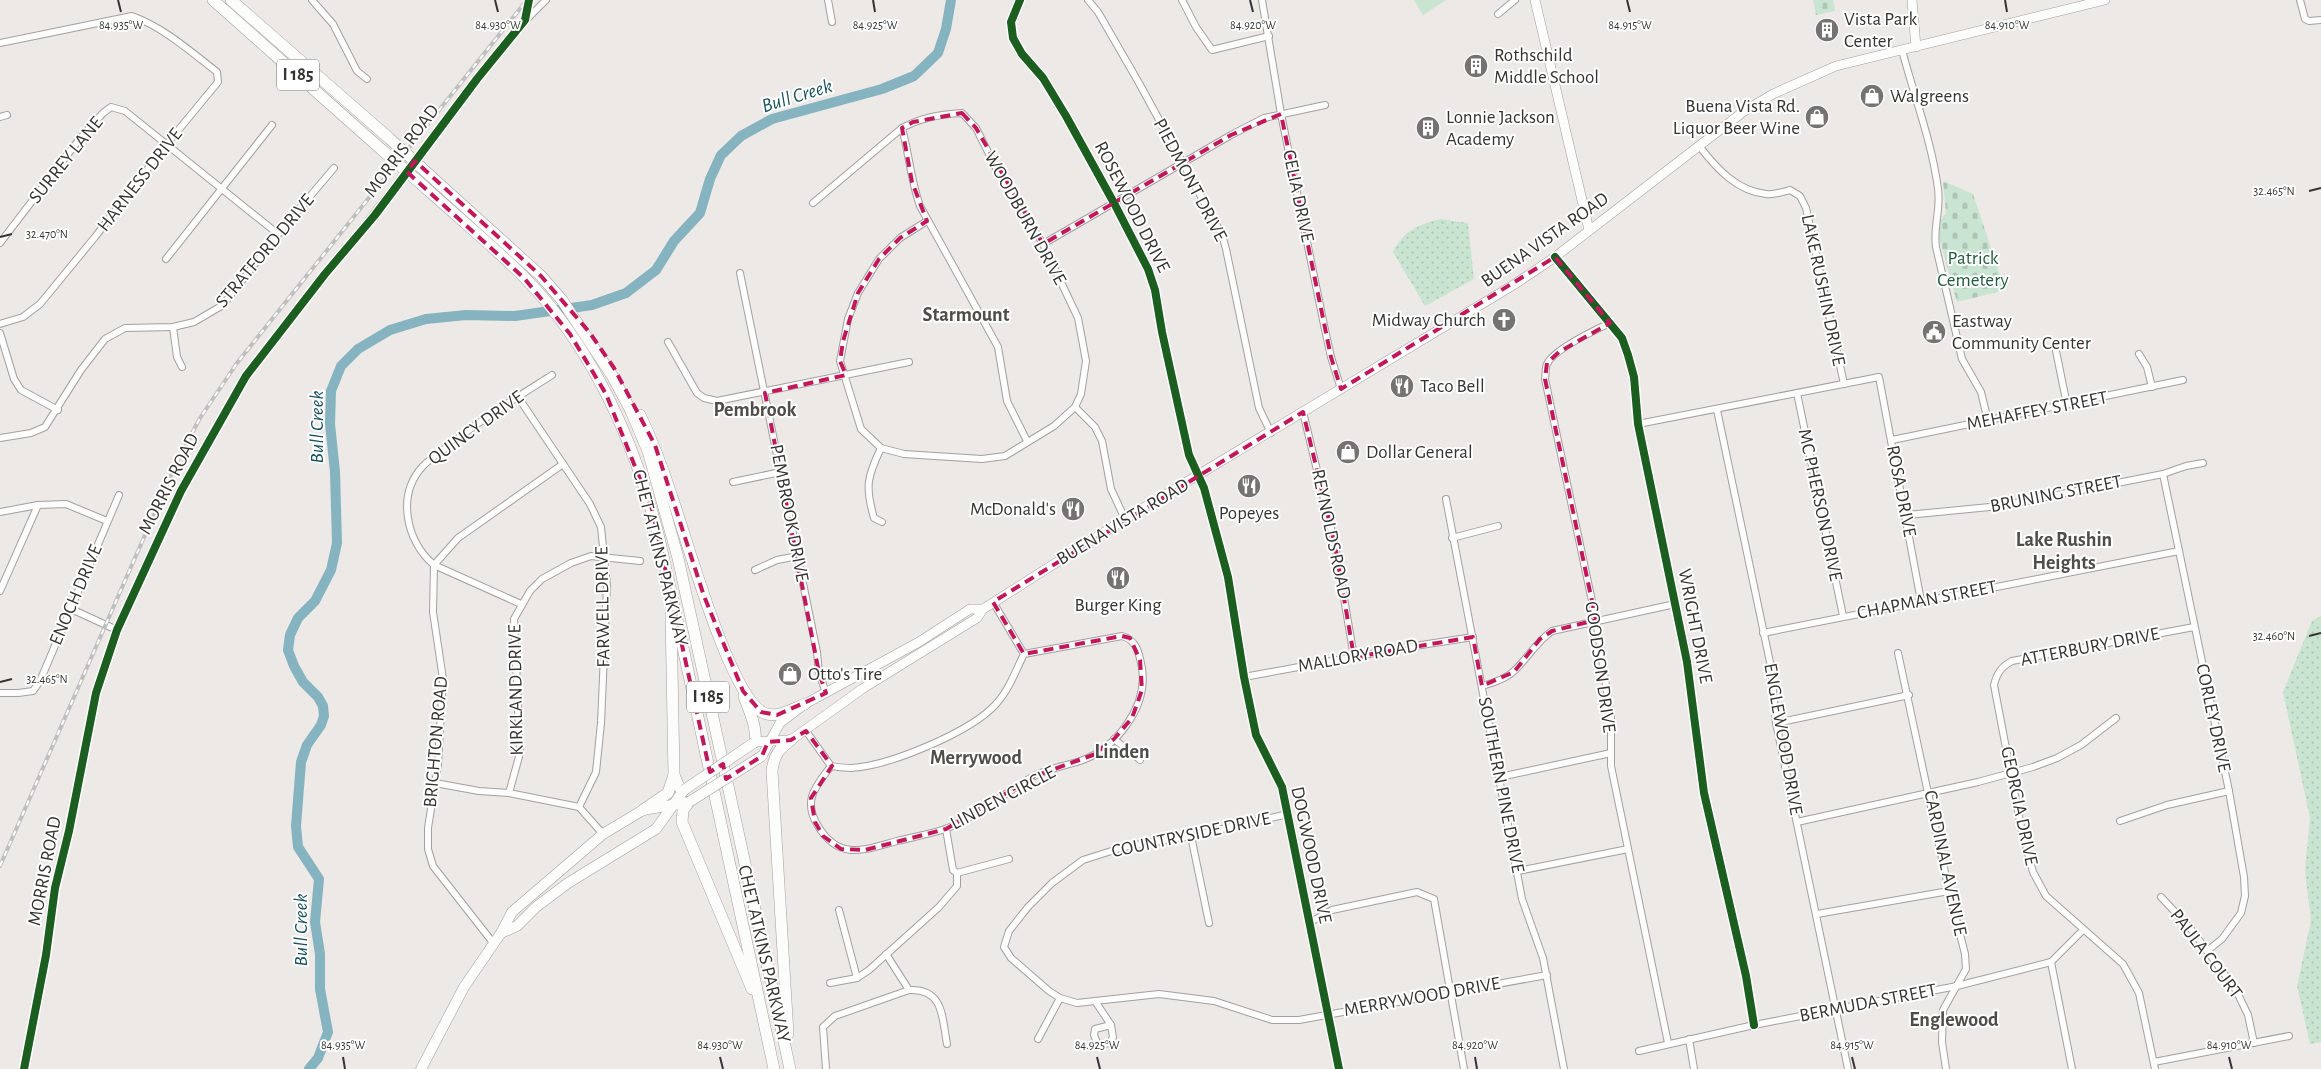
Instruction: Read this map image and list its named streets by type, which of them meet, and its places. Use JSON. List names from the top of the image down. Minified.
{"streets":{"highway":["I 185","CHET ATKINS PARKWAY"],"main road":["ROSEWOOD DRIVE","BUENA VISTA ROAD","DOGWOOD DRIVE"],"street":["MORRIS ROAD","SURREY LANE","HARNESS DRIVE","PIEDMONT DRIVE","CELIA DRIVE","WOODBURN DRIVE","STRATFORD DRIVE","LAKE RUSHIN DRIVE","MEHAFFEY STREET","QUINCY DRIVE","ROSA DRIVE","BRUNING STREET","MC PHERSON DRIVE","PEMBROOK DRIVE","REYNOLDS ROAD","ENOCH DRIVE","CHAPMAN STREET","FARWELL DRIVE","WRIGHT DRIVE","ATTERBURY DRIVE","MALLORY ROAD","GOODSON DRIVE","KIRKLAND DRIVE","CORLEY DRIVE","ENGLEWOOD DRIVE","BRIGHTON ROAD","SOUTHERN PINE DRIVE","LINDEN CIRCLE","GEORGIA DRIVE","COUNTRYSIDE DRIVE","CARDINAL AVENUE","PAULA COURT","MERRYWOOD DRIVE","BERMUDA STREET"]},"crossings":[["I 185","CHET ATKINS PARKWAY"],["SURREY LANE","HARNESS DRIVE"],["PIEDMONT DRIVE","BUENA VISTA ROAD"],["CELIA DRIVE","BUENA VISTA ROAD"],["ROSEWOOD DRIVE","BUENA VISTA ROAD"],["ROSEWOOD DRIVE","DOGWOOD DRIVE"],["BUENA VISTA ROAD","LAKE RUSHIN DRIVE"],["BUENA VISTA ROAD","PEMBROOK DRIVE"],["BUENA VISTA ROAD","REYNOLDS ROAD"],["BUENA VISTA ROAD","WRIGHT DRIVE"],["BUENA VISTA ROAD","BRIGHTON ROAD"],["BUENA VISTA ROAD","DOGWOOD DRIVE"],["LAKE RUSHIN DRIVE","ROSA DRIVE"],["MEHAFFEY STREET","ROSA DRIVE"],["QUINCY DRIVE","FARWELL DRIVE"],["QUINCY DRIVE","KIRKLAND DRIVE"],["QUINCY DRIVE","BRIGHTON ROAD"],["ROSA DRIVE","BRUNING STREET"],["ROSA DRIVE","CHAPMAN STREET"],["BRUNING STREET","CORLEY DRIVE"],["MC PHERSON DRIVE","CHAPMAN STREET"],["REYNOLDS ROAD","MALLORY ROAD"],["CHAPMAN STREET","CORLEY DRIVE"],["CHAPMAN STREET","ENGLEWOOD DRIVE"],["FARWELL DRIVE","KIRKLAND DRIVE"],["WRIGHT DRIVE","GOODSON DRIVE"],["WRIGHT DRIVE","BERMUDA STREET"],["ATTERBURY DRIVE","CORLEY DRIVE"],["ATTERBURY DRIVE","GEORGIA DRIVE"],["MALLORY ROAD","SOUTHERN PINE DRIVE"],["MALLORY ROAD","DOGWOOD DRIVE"],["GOODSON DRIVE","BERMUDA STREET"],["CORLEY DRIVE","PAULA COURT"],["ENGLEWOOD DRIVE","BERMUDA STREET"],["SOUTHERN PINE DRIVE","MERRYWOOD DRIVE"],["COUNTRYSIDE DRIVE","DOGWOOD DRIVE"],["COUNTRYSIDE DRIVE","MERRYWOOD DRIVE"],["DOGWOOD DRIVE","MERRYWOOD DRIVE"],["CARDINAL AVENUE","BERMUDA STREET"]],"districts":["Starmount","Pembrook","Lake Rushin Heights","Linden","Merrywood","Englewood"],"water":["Bull Creek"],"parks":["Patrick Cemetery"],"places":{"building":["Vista Park Center","Rothschild Middle School","Lonnie Jackson Academy"],"shop":["Walgreens","Buena Vista Rd. Liquor Beer Wine","Dollar General","Otto's Tire"],"church":["Midway Church"],"public building":["Eastway Community Center"],"restaurant":["Taco Bell","Popeyes","McDonald's","Burger King"]},"coordinates":["84.935°W","84.930°W","84.925°W","84.920°W","84.915°W","84.910°W","32.465°N","32.470°N","32.460°N"]}
